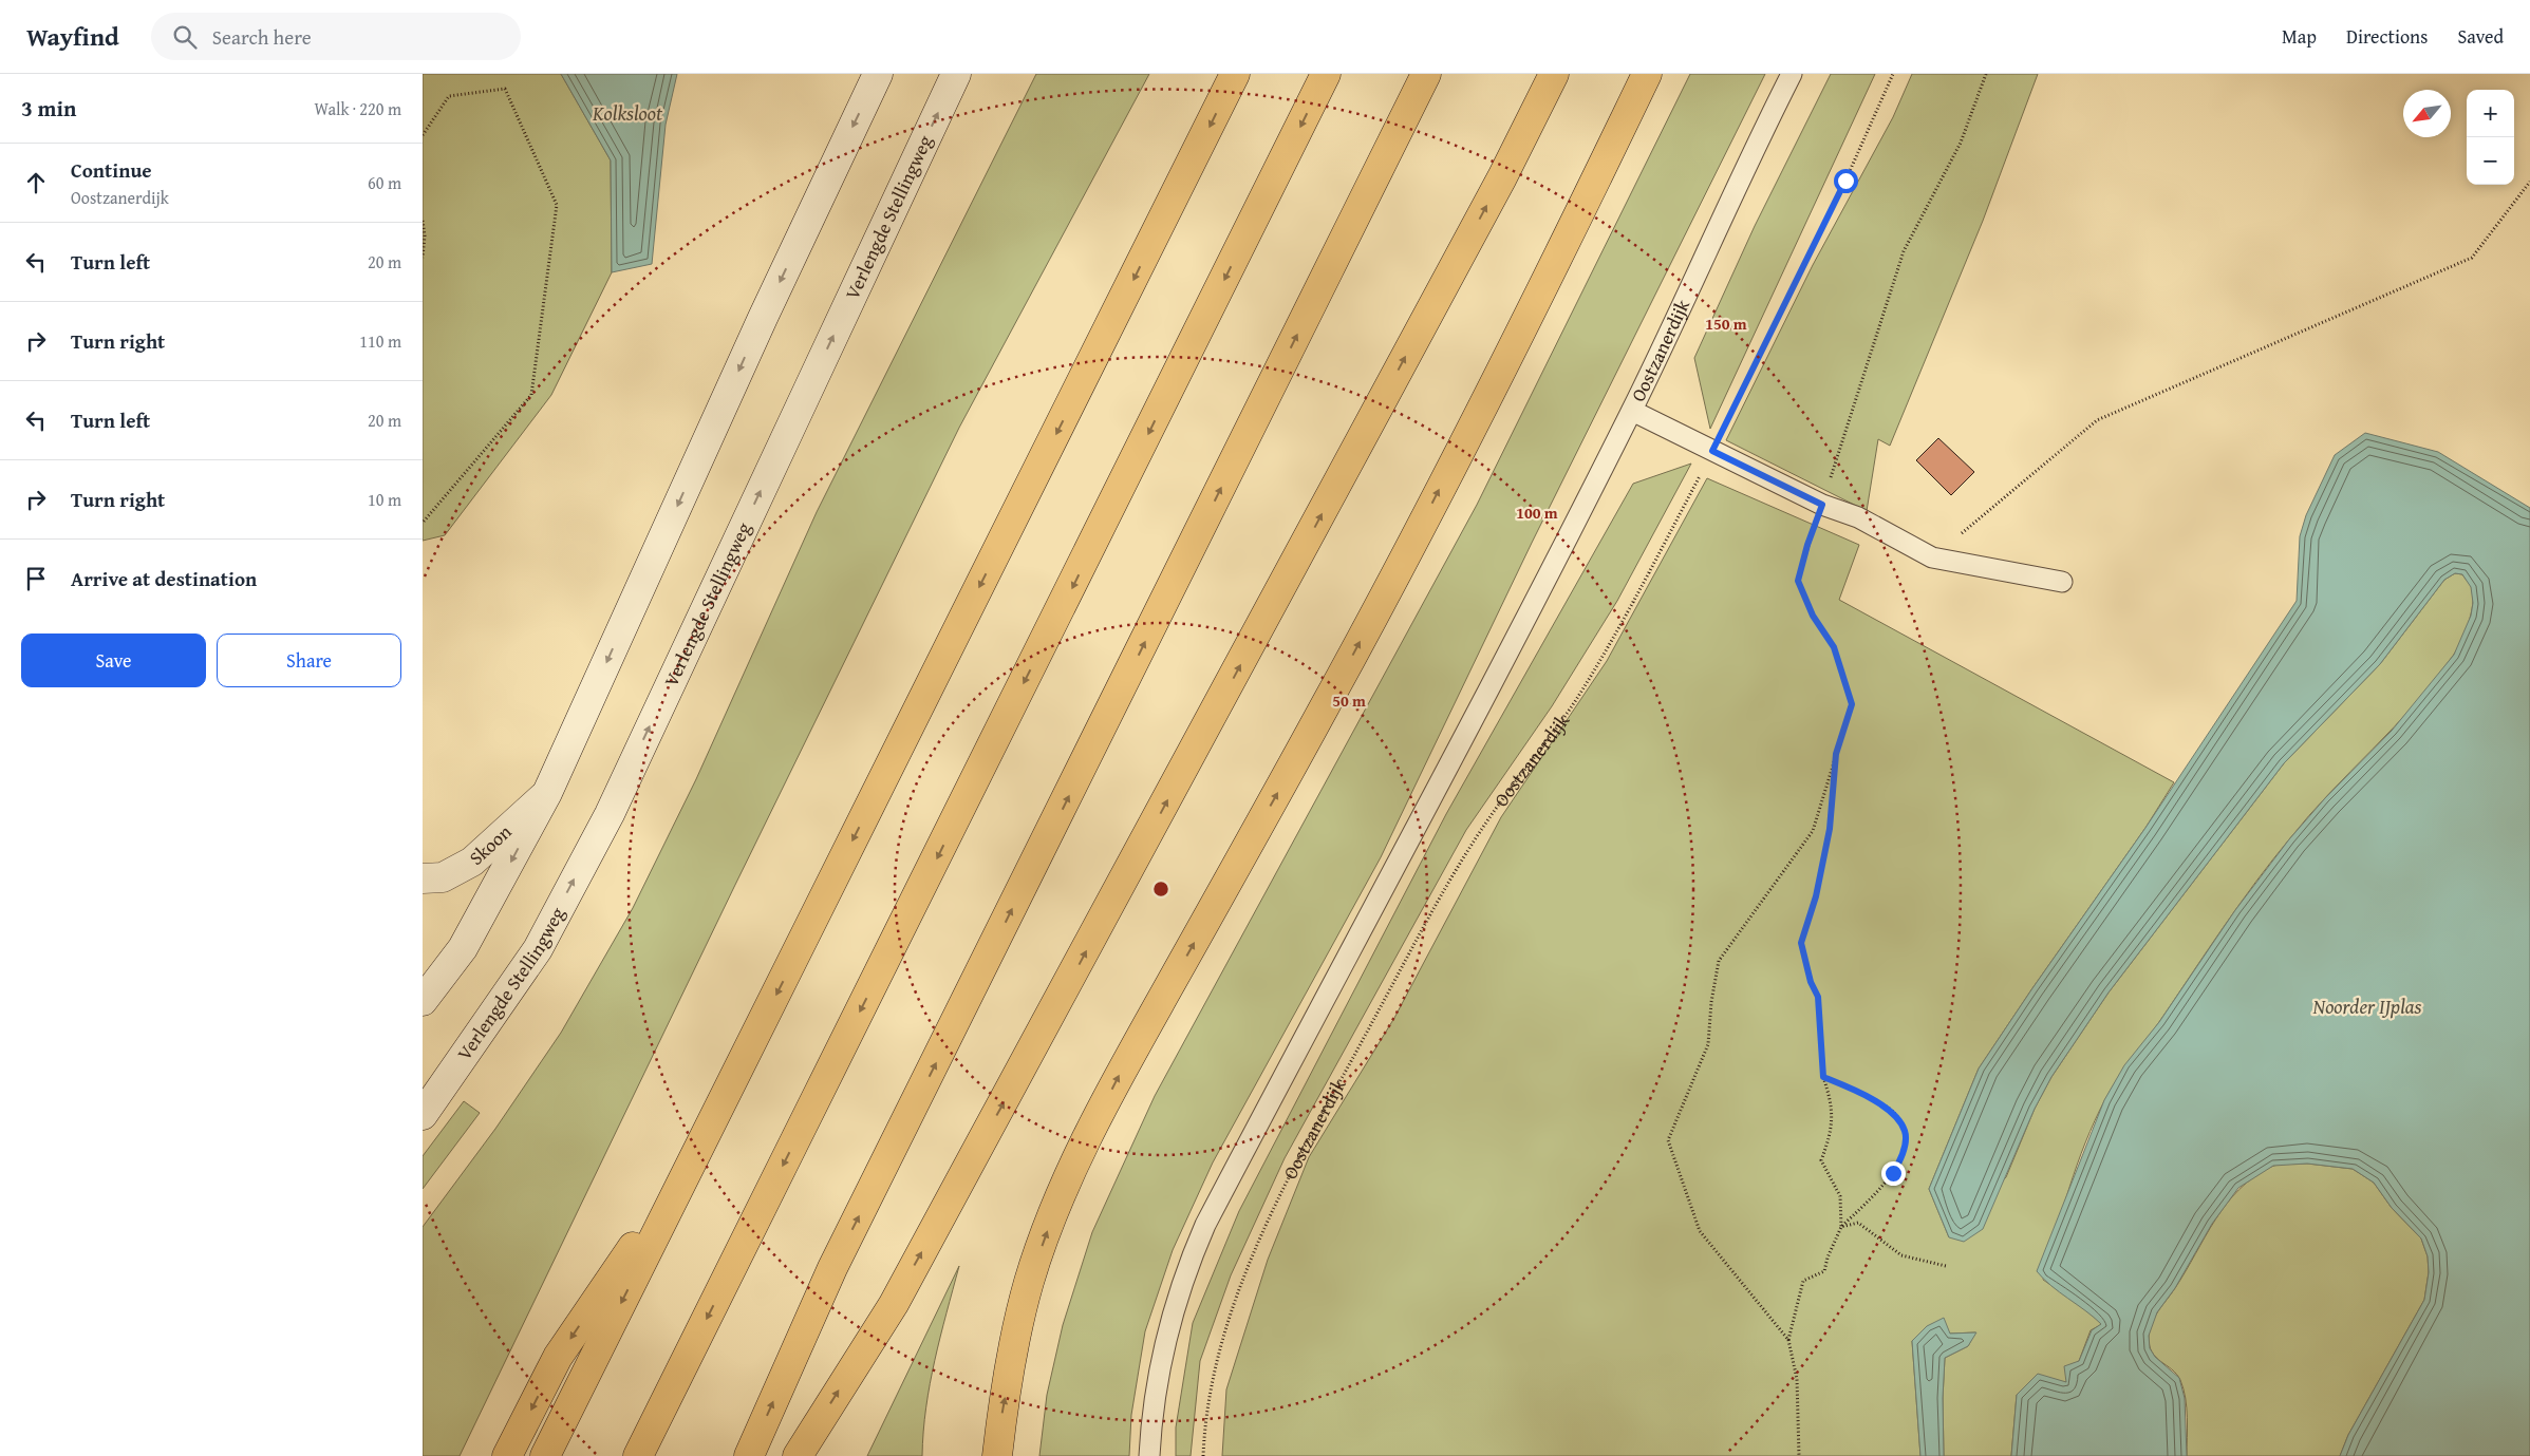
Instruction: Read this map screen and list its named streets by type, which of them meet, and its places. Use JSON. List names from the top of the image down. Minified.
{"streets":{"main road":["Verlengde Stellingweg","Skoon"],"lane":["Oostzanerdijk"]},"water":["Kolksloot","Noorder IJplas"],"north":"bottom left","page":{"header":"Wayfind","search":"Search here","nav":["Map","Directions","Saved"],"heading":["3 min","Walk · 220 m"],"map_buttons":["+","−"],"list":[["Continue","Oostzanerdijk","60 m"],["Turn left","20 m"],["Turn right","110 m"],["Turn left","20 m"],["Turn right","10 m"],"Arrive at destination"],"buttons":["Save","Share"]},"rings":["150 m","100 m","50 m"]}
